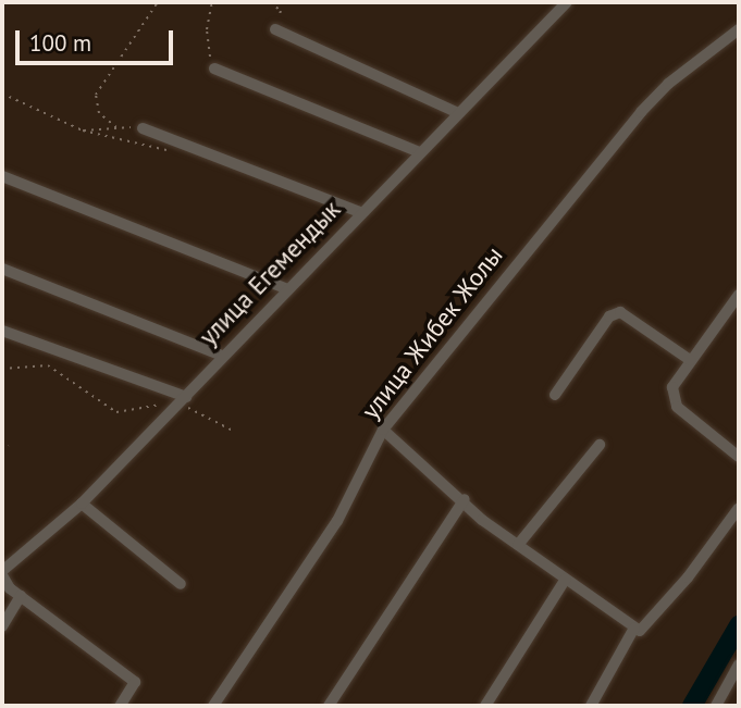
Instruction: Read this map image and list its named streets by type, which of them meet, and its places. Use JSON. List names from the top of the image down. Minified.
{"streets":{"street":["улица Егемендык","улица Жибек Жолы"]},"scale_bar":"100 m"}
